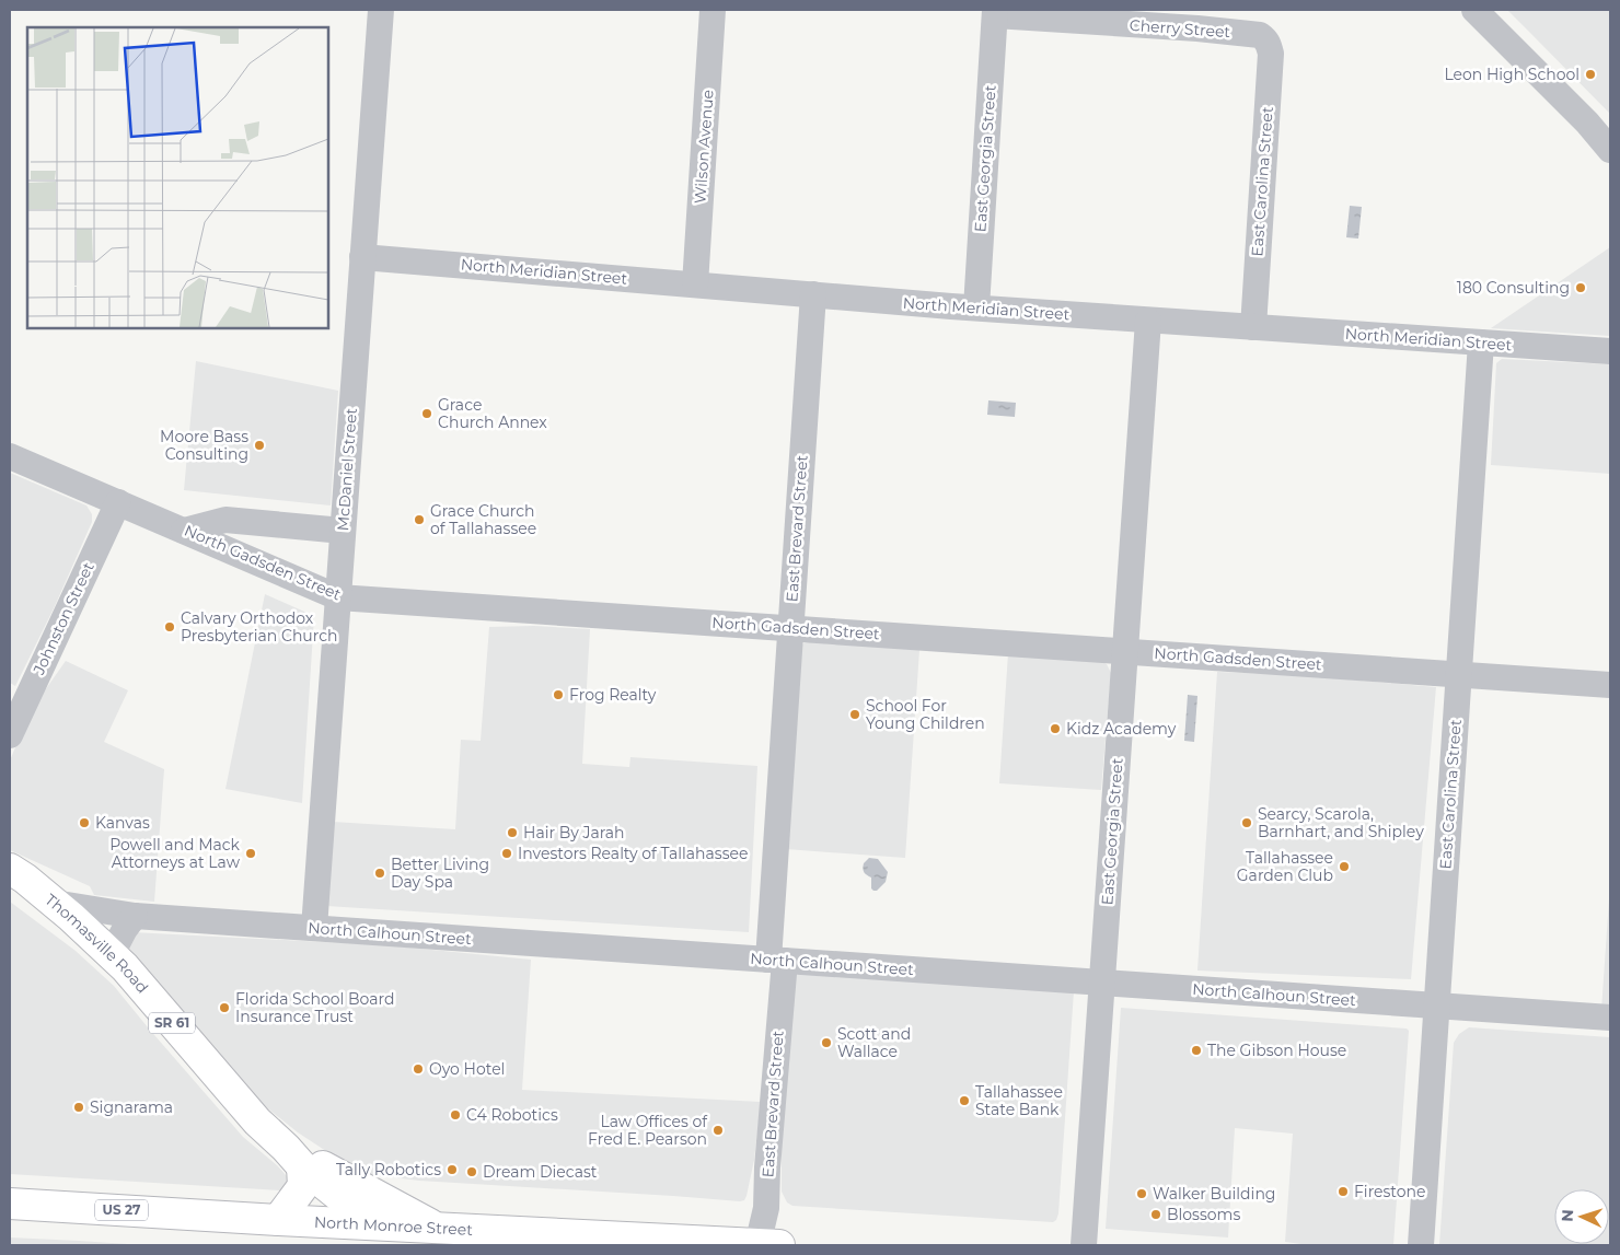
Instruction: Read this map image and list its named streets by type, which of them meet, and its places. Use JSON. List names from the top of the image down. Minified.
{"streets":{"main road":["Thomasville Road","SR 61","US 27","North Monroe Street"],"street":["Cherry Street","Wilson Avenue","East Georgia Street","East Carolina Street","North Meridian Street","McDaniel Street","East Brevard Street","North Gadsden Street","Johnston Street","North Calhoun Street"]},"crossings":[["Cherry Street","East Georgia Street"],["Cherry Street","East Carolina Street"],["Wilson Avenue","North Meridian Street"],["East Georgia Street","North Meridian Street"],["East Georgia Street","North Gadsden Street"],["East Georgia Street","North Calhoun Street"],["East Carolina Street","North Meridian Street"],["East Carolina Street","North Gadsden Street"],["East Carolina Street","North Calhoun Street"],["North Meridian Street","McDaniel Street"],["North Meridian Street","East Brevard Street"],["McDaniel Street","North Gadsden Street"],["McDaniel Street","North Calhoun Street"],["East Brevard Street","North Gadsden Street"],["East Brevard Street","North Calhoun Street"],["East Brevard Street","North Monroe Street"],["North Gadsden Street","Johnston Street"],["North Calhoun Street","Thomasville Road"],["Thomasville Road","North Monroe Street"]],"places":["Leon High School","180 Consulting","Grace Church Annex","Moore Bass Consulting","Grace Church of Tallahassee","Calvary Orthodox Presbyterian Church","Frog Realty","School For Young Children","Kidz Academy","Kanvas","Searcy, Scarola, Barnhart, and Shipley","Hair By Jarah","Powell and Mack Attorneys at Law","Investors Realty of Tallahassee","Tallahassee Garden Club","Better Living Day Spa","Florida School Board Insurance Trust","Scott and Wallace","The Gibson House","Oyo Hotel","Tallahassee State Bank","Signarama","C4 Robotics","Law Offices of Fred E. Pearson","Tally Robotics","Dream Diecast","Firestone","Walker Building","Blossoms"],"north":"left"}
